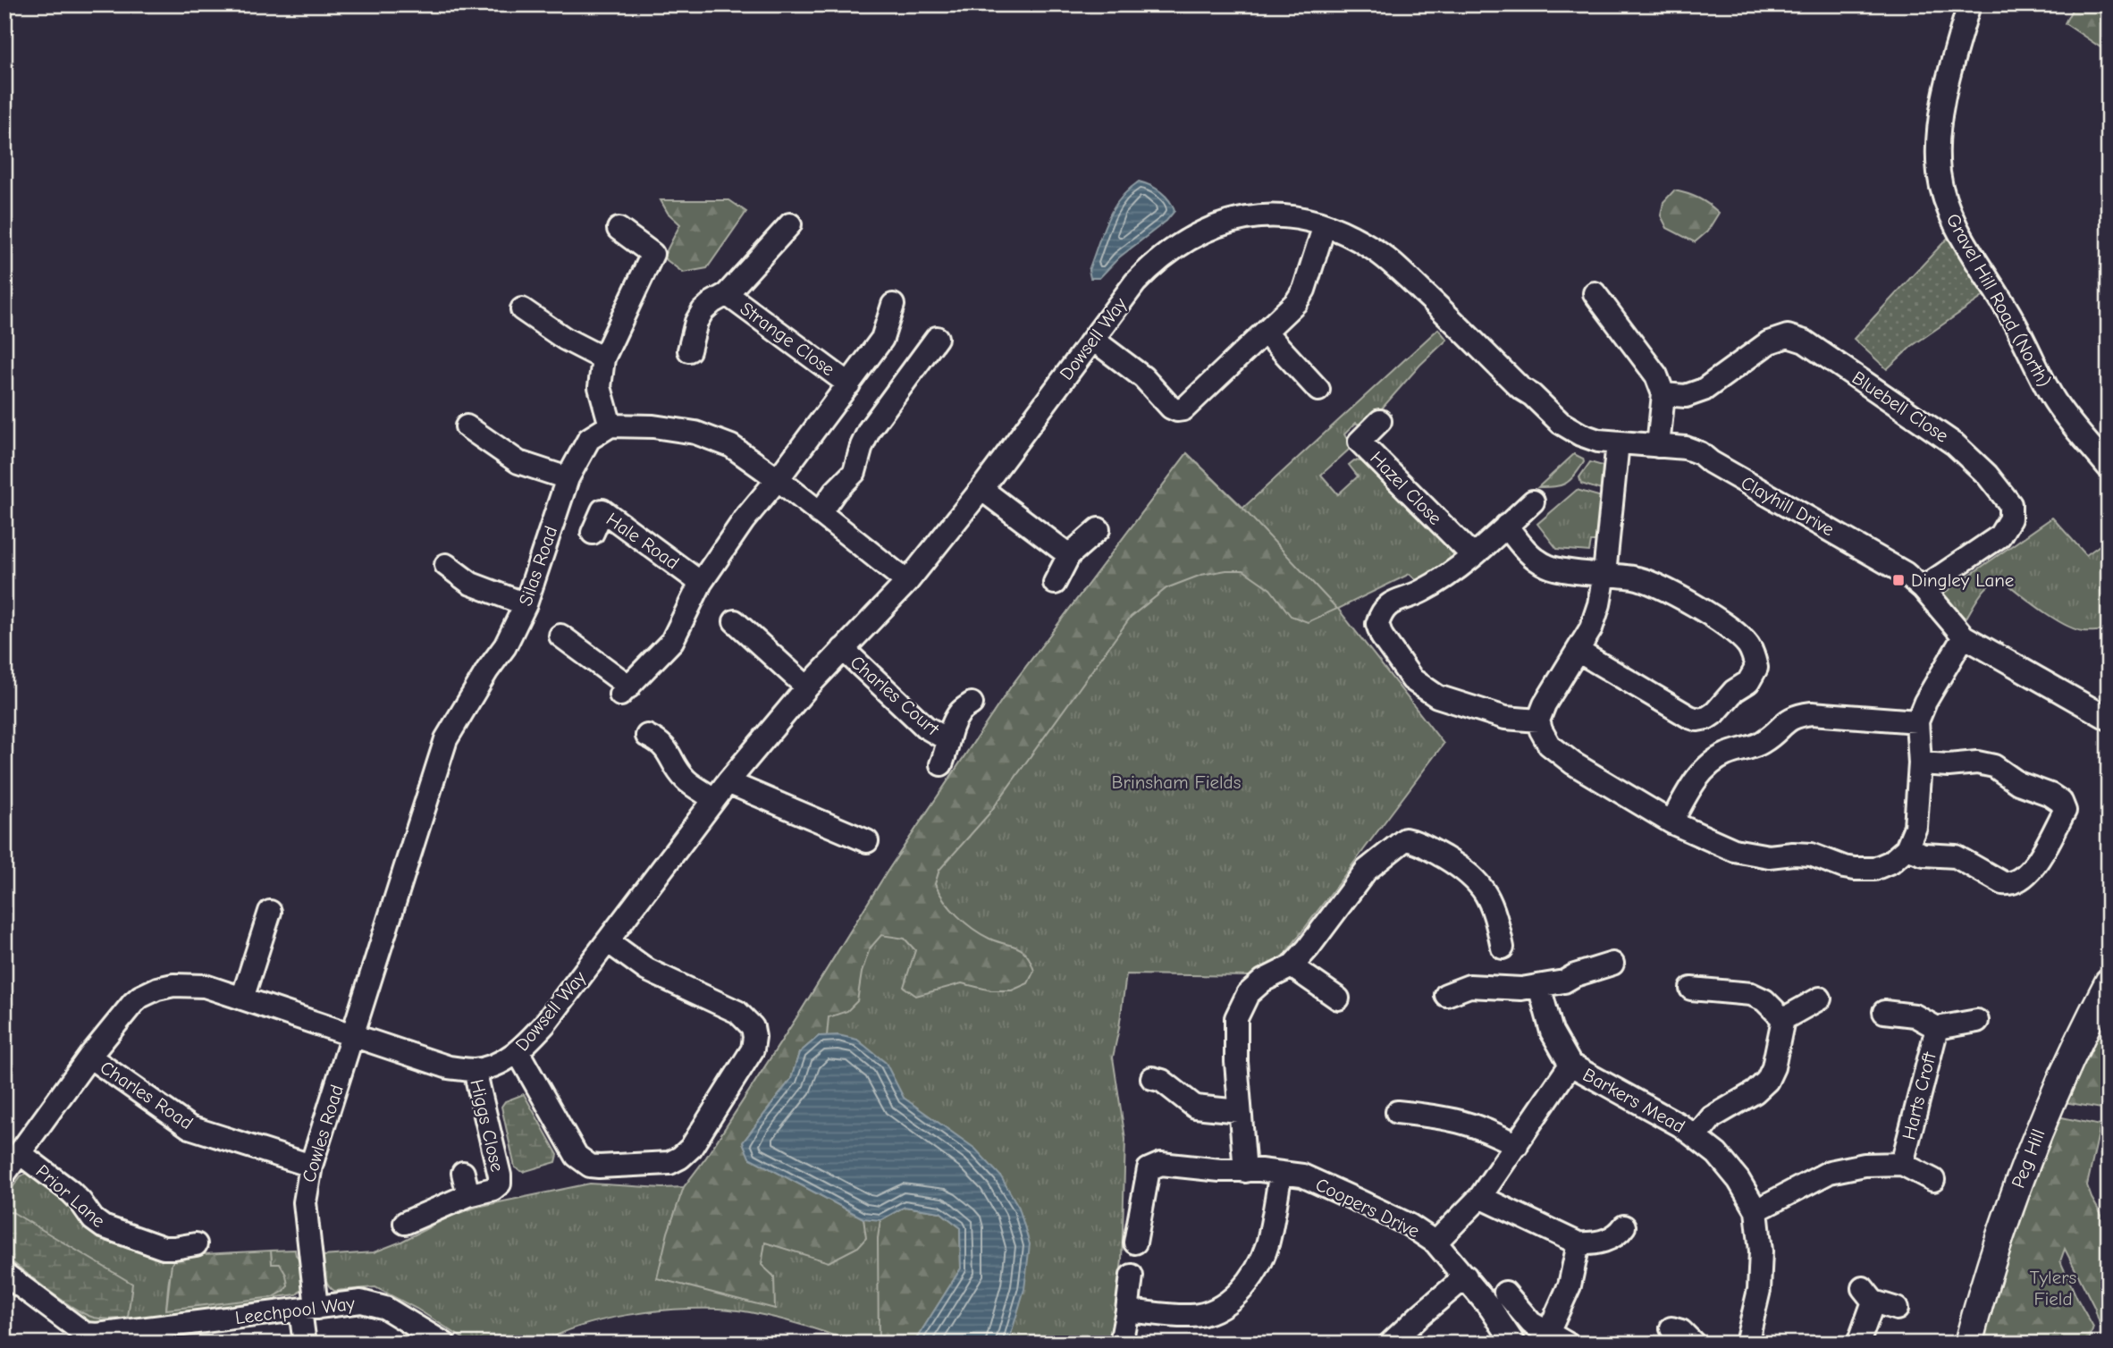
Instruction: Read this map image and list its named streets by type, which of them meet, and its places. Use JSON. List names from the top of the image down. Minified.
{"streets":{"main road":["Peg Hill"],"street":["Gravel Hill Road (North)","Strange Close","Dowsell Way","Bluebell Close","Hazel Close","Clayhill Drive","Hale Road","Silas Road","Charles Court","Charles Road","Harts Croft","Barkers Mead","Higgs Close","Cowles Road","Prior Lane","Coopers Drive","Leechpool Way"]},"crossings":[["Dowsell Way","Clayhill Drive"],["Dowsell Way","Silas Road"],["Dowsell Way","Charles Court"],["Dowsell Way","Charles Road"],["Dowsell Way","Higgs Close"],["Dowsell Way","Cowles Road"],["Dowsell Way","Prior Lane"],["Bluebell Close","Clayhill Drive"],["Silas Road","Cowles Road"],["Charles Road","Cowles Road"],["Harts Croft","Barkers Mead"],["Barkers Mead","Coopers Drive"],["Cowles Road","Leechpool Way"]],"parks":["Brinsham Fields","Tylers Field"],"places":{"transit":["Dingley Lane"]}}
